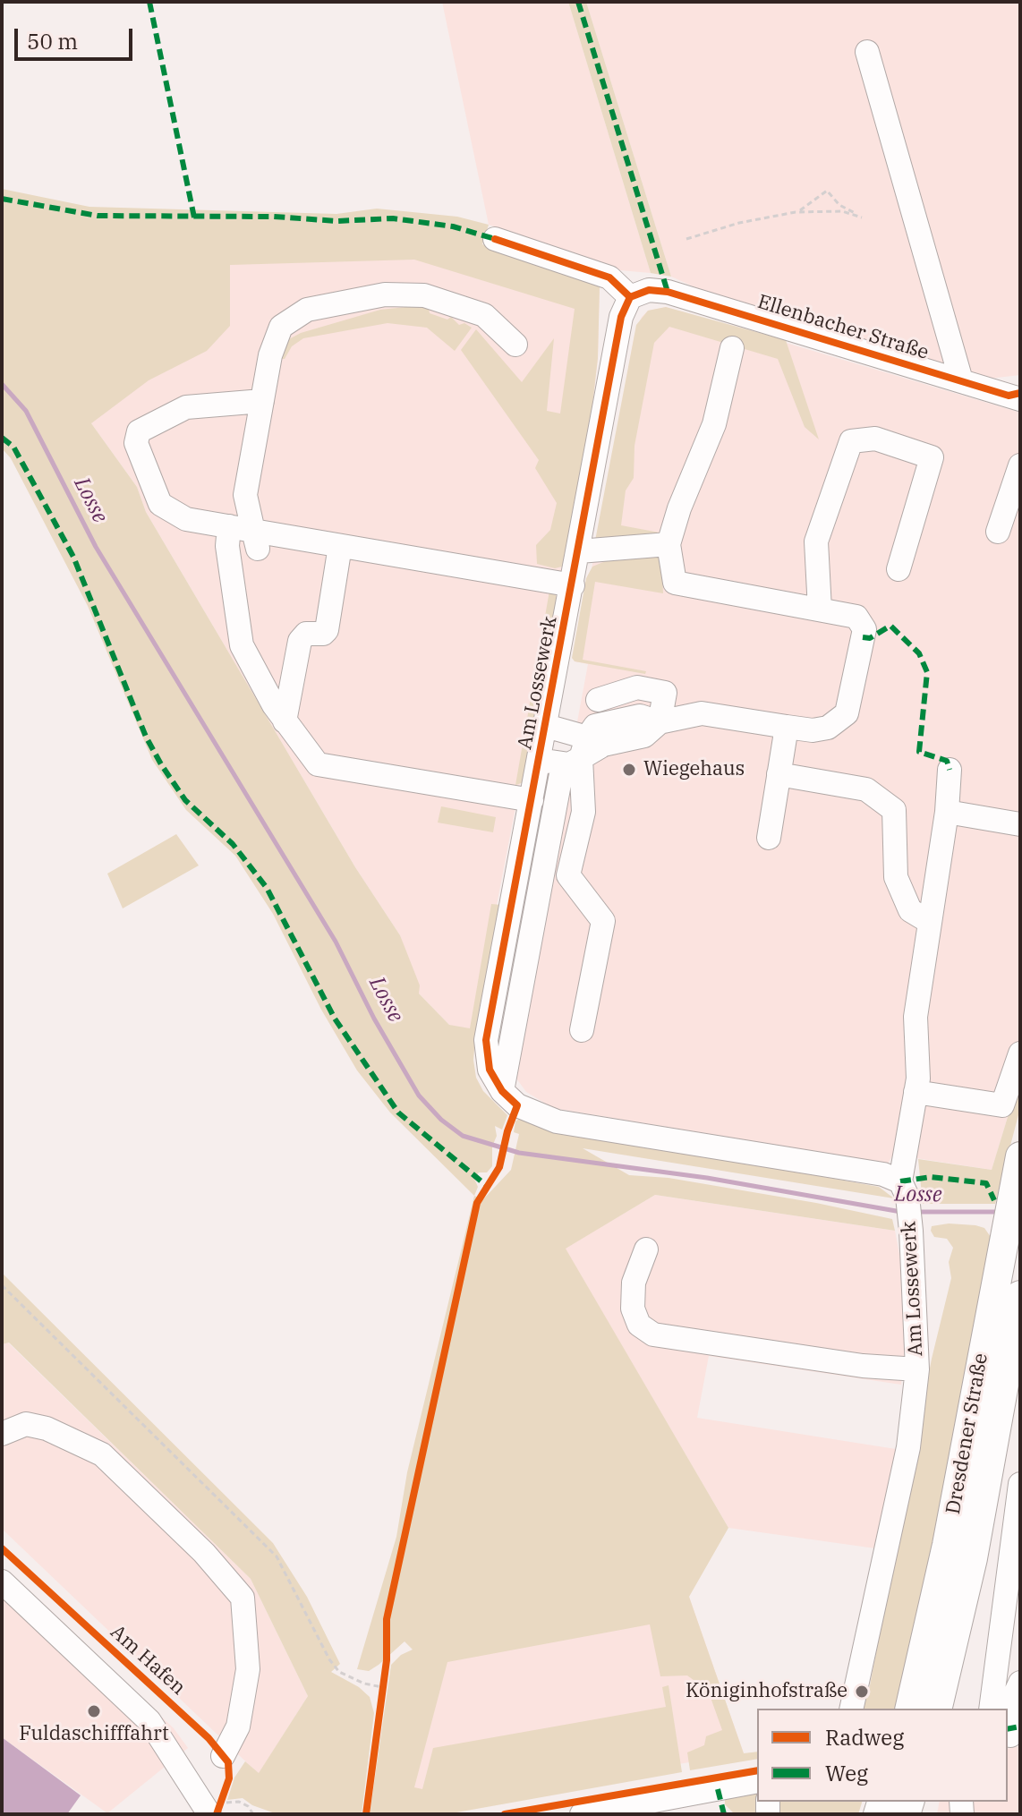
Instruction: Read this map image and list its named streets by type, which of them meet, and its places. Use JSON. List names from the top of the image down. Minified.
{"streets":{"main road":["Dresdener Straße"],"street":["Ellenbacher Straße","Am Lossewerk"],"cycle path":["Am Hafen"]},"crossings":[["Ellenbacher Straße","Am Lossewerk"]],"water":["Losse"],"places":["Wiegehaus","Königinhofstraße","Fuldaschifffahrt"],"legend":["Radweg","Weg"],"scale_bar":"50 m"}
